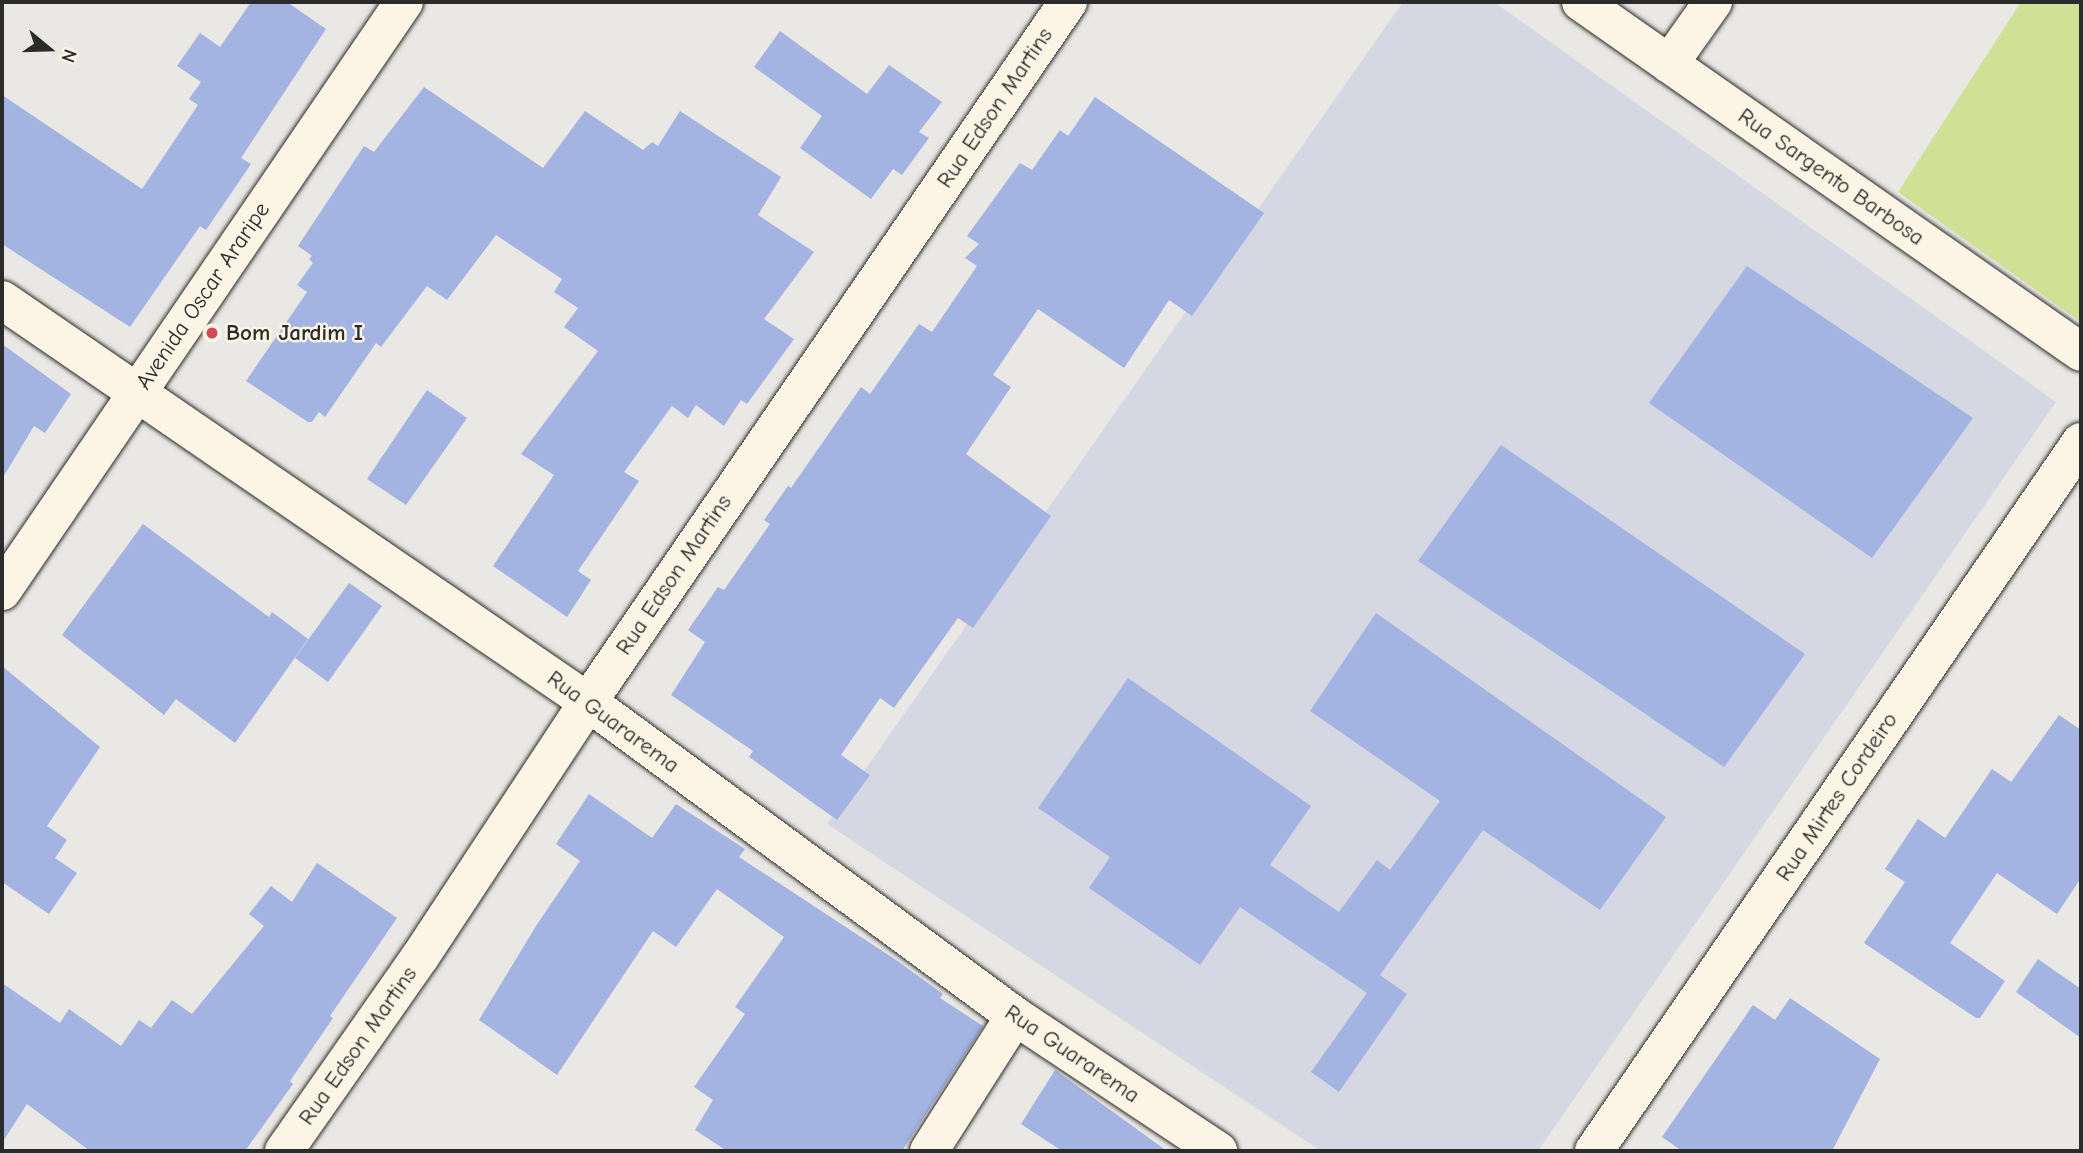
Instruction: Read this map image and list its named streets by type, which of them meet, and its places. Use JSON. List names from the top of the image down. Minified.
{"streets":{"street":["Rua Edson Martins","Rua Sargento Barbosa","Avenida Oscar Araripe","Rua Guararema","Rua Mirtes Cordeiro"]},"crossings":[["Rua Edson Martins","Rua Guararema"],["Avenida Oscar Araripe","Rua Guararema"]],"places":["Bom Jardim I"],"north":"right"}
